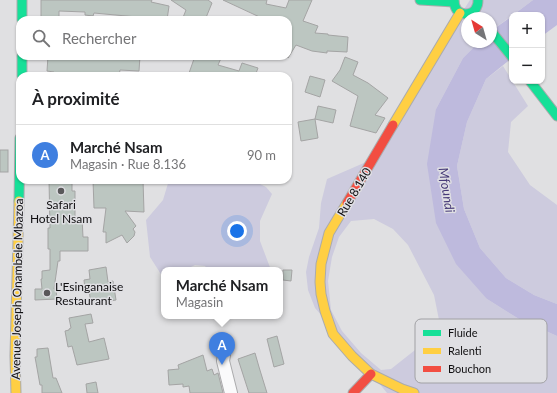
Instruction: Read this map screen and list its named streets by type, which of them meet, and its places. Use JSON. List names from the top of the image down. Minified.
{"streets":{"main road":["Rue 8.140","Avenue Joseph Onambele Mbazoa"]},"water":["Mfoundi"],"places":["Safari Hotel Nsam","L'Esinganaise Restaurant"],"legend":["Fluide","Ralenti","Bouchon"],"north":"top left","page":{"map_buttons":["+","−"],"search":"Rechercher","heading":"À proximité","list":[{"mark":"A","name":"Marché Nsam","note":"Magasin · Rue 8.136","value":"90 m"}],"popup":["Marché Nsam","Magasin"],"pins":"A"}}
